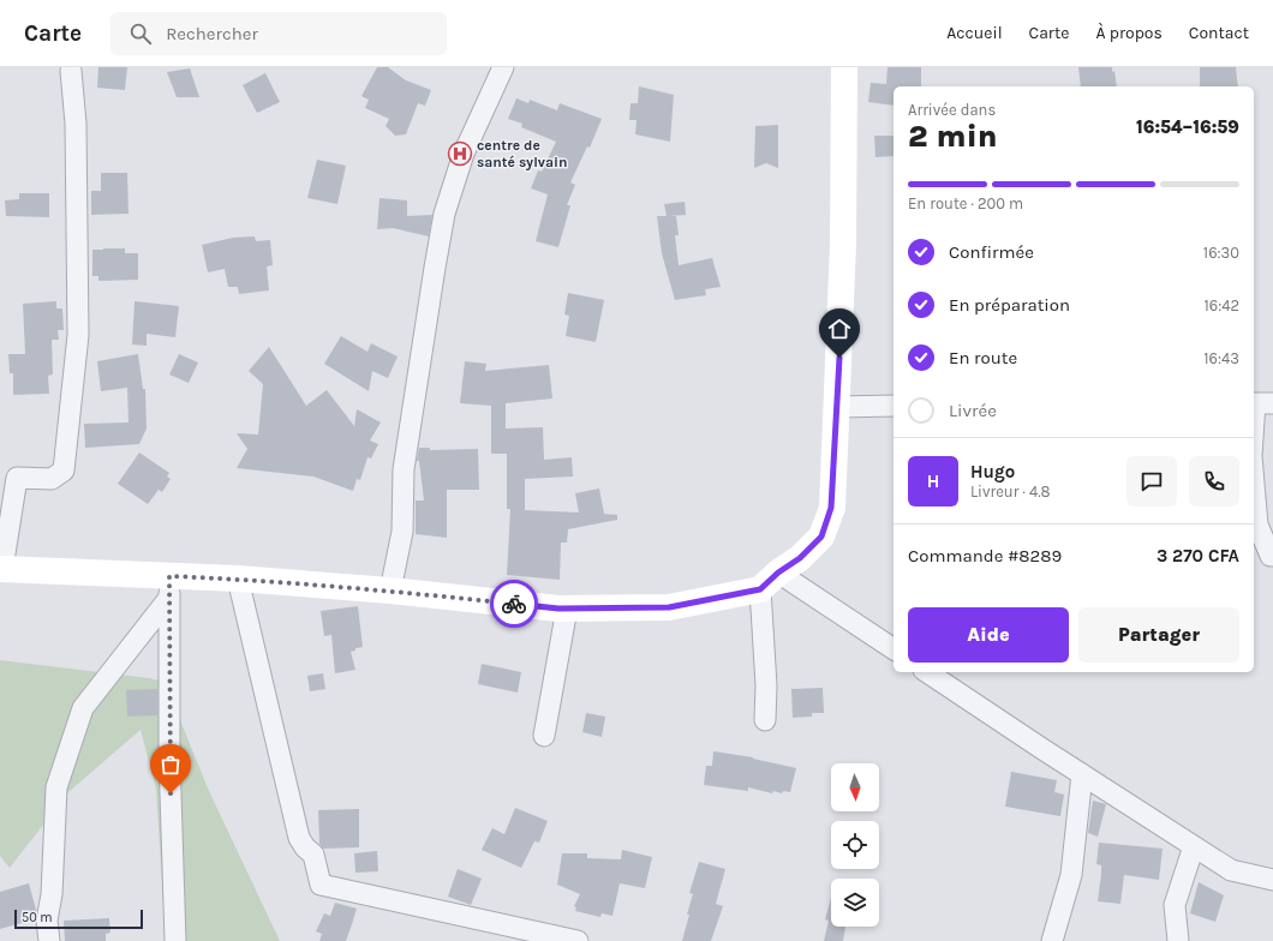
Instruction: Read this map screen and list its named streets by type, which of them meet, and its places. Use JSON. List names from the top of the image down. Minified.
{"places":{"hospital":["centre de santé sylvain"]},"scale_bar":"50 m","north":"bottom","page":{"header":"Carte","search":"Rechercher","nav":["Accueil","Carte","À propos","Contact"],"heading":["2 min","Arrivée dans","16:54–16:59"],"panel":["Hugo","Livreur · 4.8","Commande #8289","3 270 CFA"],"bar":"En route · 200 m","list":[["Confirmée","16:30"],["En préparation","16:42"],["En route","16:43"],"Livrée"],"round":"H","buttons":["Aide","Partager"],"scale":"50 m"}}
